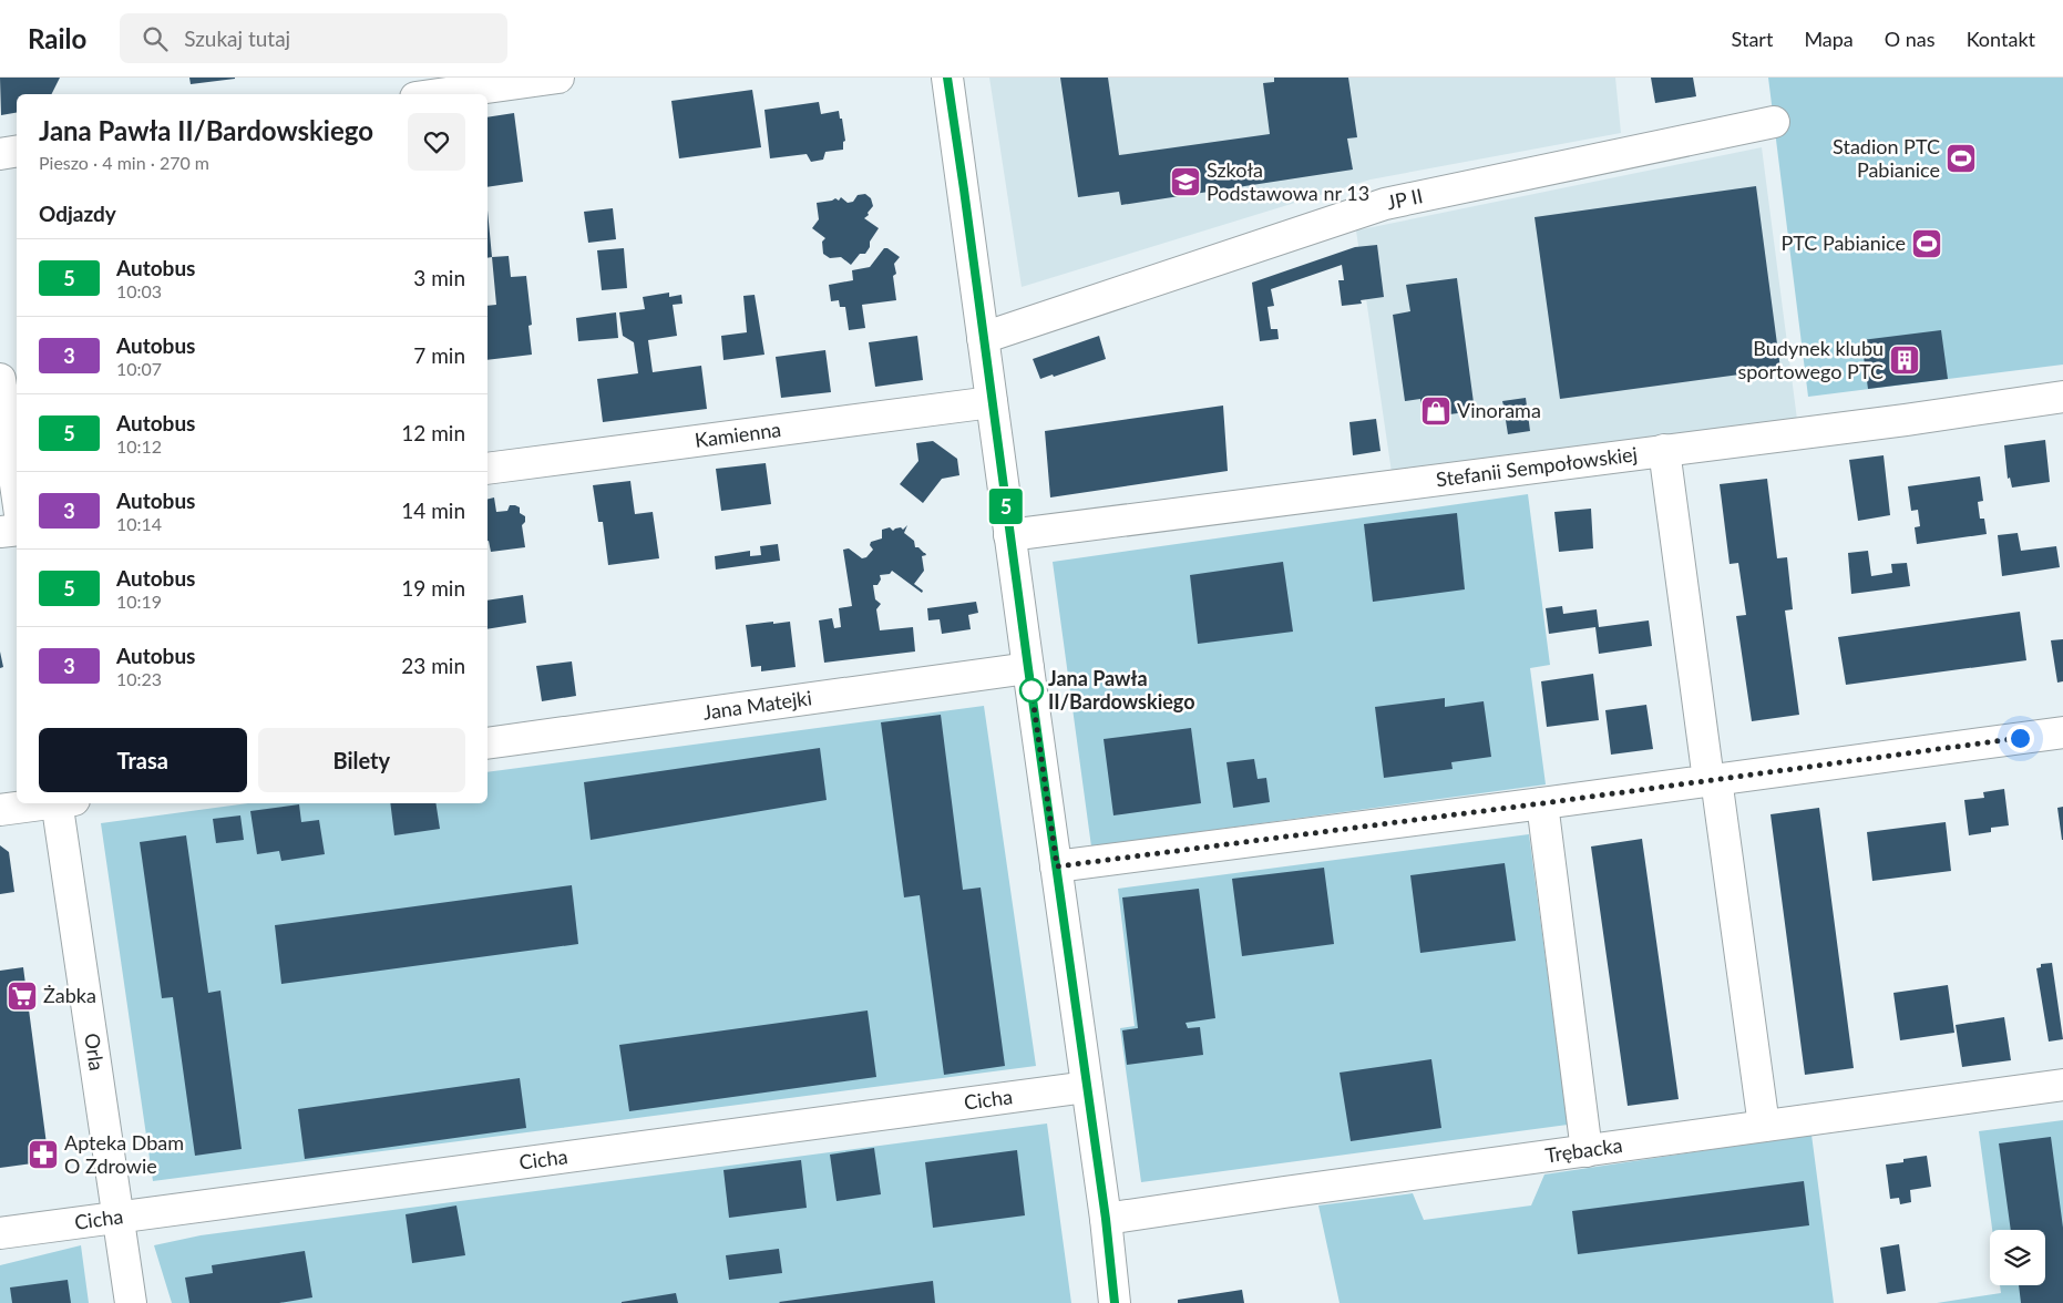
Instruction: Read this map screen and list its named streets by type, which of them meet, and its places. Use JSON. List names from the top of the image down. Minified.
{"streets":{"street":["JP II","Kamienna","Stefanii Sempołowskiej","Jana Matejki","Orla","Cicha","Trębacka"]},"crossings":[["Orla","Cicha"]],"places":{"sports":["Stadion PTC Pabianice","PTC Pabianice"],"school or university":["Szkoła Podstawowa nr 13"],"building":["Budynek klubu sportowego PTC"],"shop":["Vinorama"],"other":["Jana Pawła II/Bardowskiego"],"supermarket":["Żabka"],"pharmacy":["Apteka Dbam O Zdrowie"]},"lines":["bus line 5"],"page":{"header":"Railo","search":"Szukaj tutaj","nav":["Start","Mapa","O nas","Kontakt"],"on_map":"5","heading":[["Jana Pawła II/Bardowskiego","Pieszo · 4 min · 270 m"],"Odjazdy"],"list":[{"mark":"5","name":"Autobus","note":"10:03","value":"3 min"},{"mark":"3","name":"Autobus","note":"10:07","value":"7 min"},{"mark":"5","name":"Autobus","note":"10:12","value":"12 min"},{"mark":"3","name":"Autobus","note":"10:14","value":"14 min"},{"mark":"5","name":"Autobus","note":"10:19","value":"19 min"},{"mark":"3","name":"Autobus","note":"10:23","value":"23 min"}],"buttons":["Trasa","Bilety"]}}
